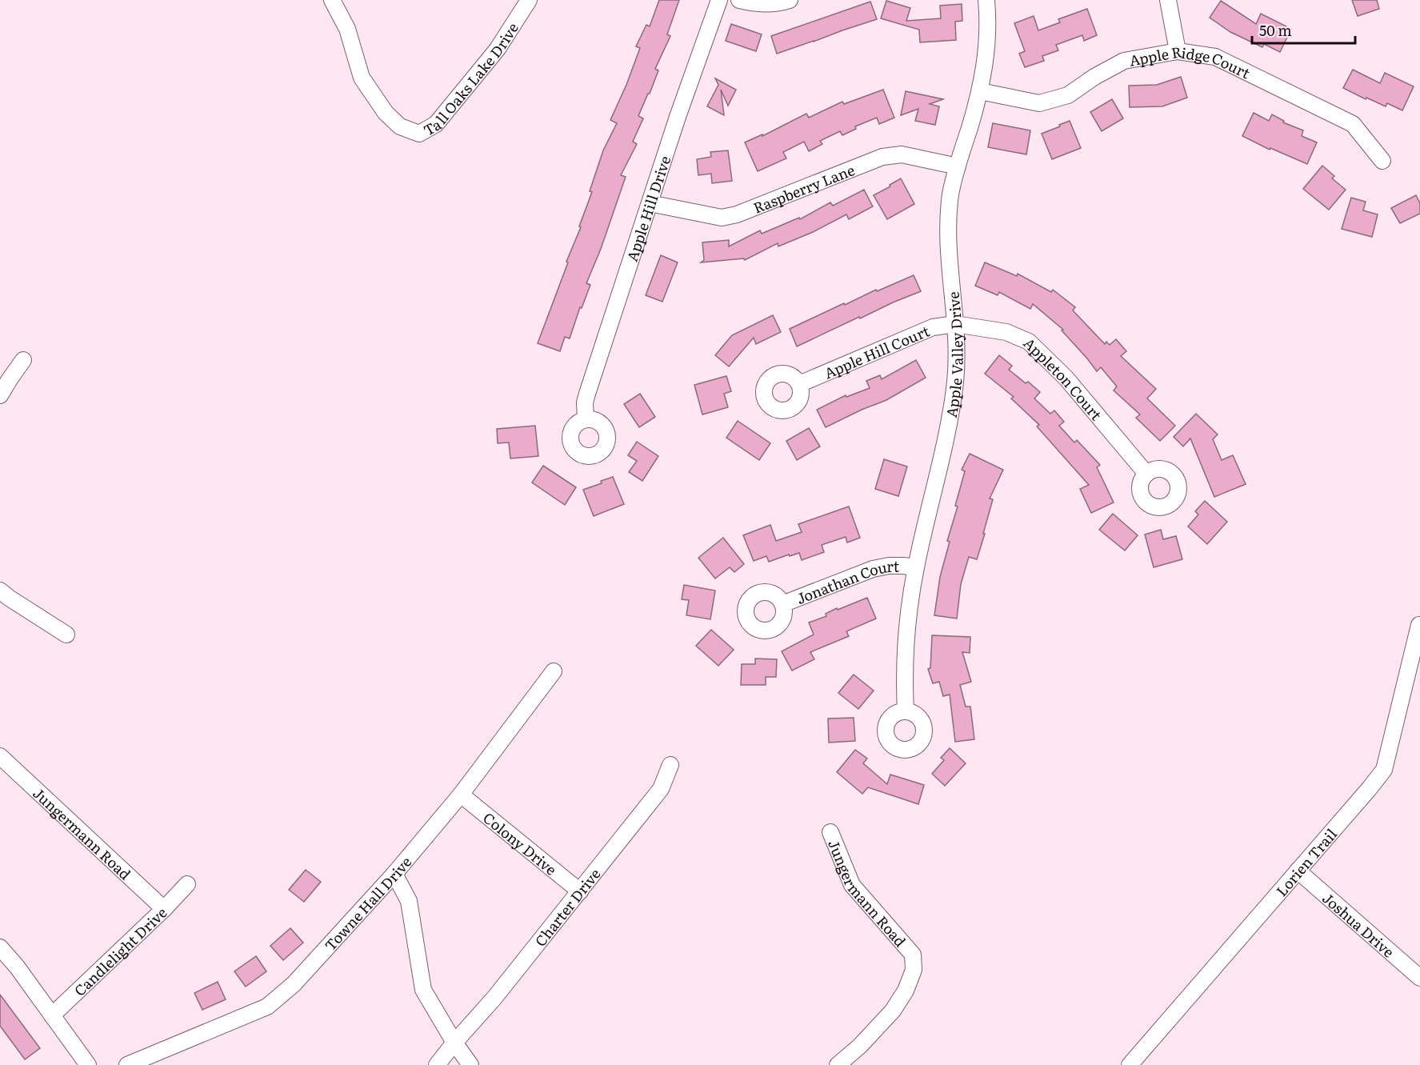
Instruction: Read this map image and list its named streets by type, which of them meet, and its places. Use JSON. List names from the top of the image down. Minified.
{"streets":{"street":["Apple Ridge Court","Tall Oaks Lake Drive","Raspberry Lane","Apple Hill Drive","Apple Hill Court","Apple Valley Drive","Appleton Court","Jonathan Court","Jungermann Road","Colony Drive","Lorien Trail","Towne Hall Drive","Charter Drive","Joshua Drive","Candlelight Drive"]},"crossings":[["Apple Ridge Court","Apple Valley Drive"],["Raspberry Lane","Apple Hill Drive"],["Raspberry Lane","Apple Valley Drive"],["Apple Hill Court","Apple Valley Drive"],["Apple Hill Court","Appleton Court"],["Apple Valley Drive","Appleton Court"],["Apple Valley Drive","Jonathan Court"],["Jungermann Road","Candlelight Drive"],["Colony Drive","Towne Hall Drive"],["Colony Drive","Charter Drive"],["Lorien Trail","Joshua Drive"]],"scale_bar":"50 m"}
